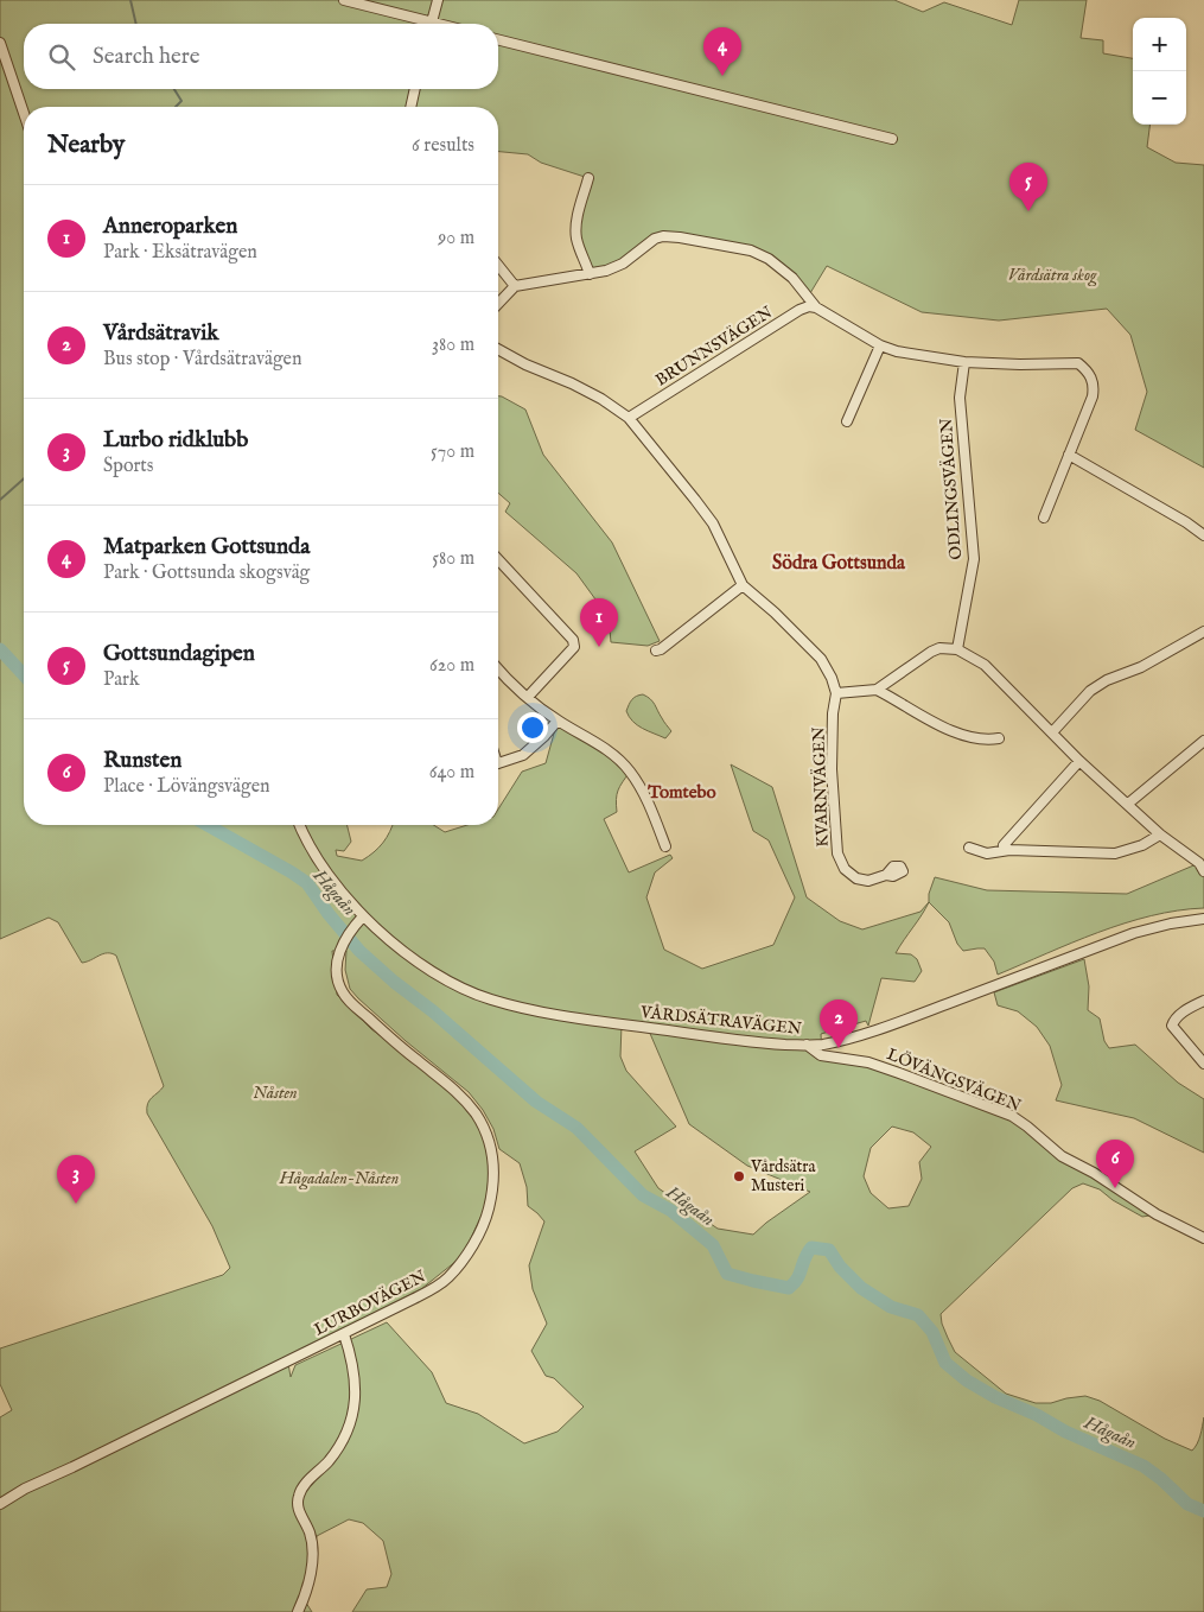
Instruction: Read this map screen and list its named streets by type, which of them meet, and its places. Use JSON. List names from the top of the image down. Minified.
{"streets":{"street":["BRUNNSVÄGEN","ODLINGSVÄGEN","KVARNVÄGEN","VÅRDSÄTRAVÄGEN","LÖVÄNGSVÄGEN","LURBOVÄGEN"]},"crossings":[["VÅRDSÄTRAVÄGEN","LÖVÄNGSVÄGEN"],["VÅRDSÄTRAVÄGEN","LURBOVÄGEN"]],"districts":["Södra Gottsunda","Tomtebo"],"water":["Hågaån"],"parks":["Vårdsätra skog","Nåsten","Hågadalen-Nåsten"],"places":["Vårdsätra Musteri"],"page":{"map_buttons":["+","−"],"search":"Search here","pins":["4","5","1","2","6","3"],"heading":["Nearby","6 results"],"list":[{"mark":"1","name":"Anneroparken","note":"Park · Eksätravägen","value":"90 m"},{"mark":"2","name":"Vårdsätravik","note":"Bus stop · Vårdsätravägen","value":"380 m"},{"mark":"3","name":"Lurbo ridklubb","note":"Sports","value":"570 m"},{"mark":"4","name":"Matparken Gottsunda","note":"Park · Gottsunda skogsväg","value":"580 m"},{"mark":"5","name":"Gottsundagipen","note":"Park","value":"620 m"},{"mark":"6","name":"Runsten","note":"Place · Lövängsvägen","value":"640 m"}]}}
